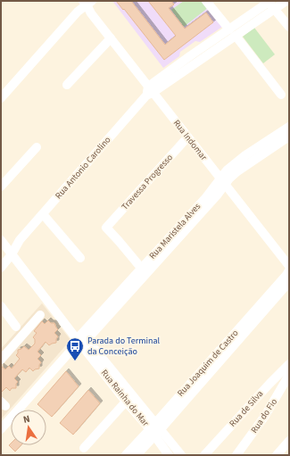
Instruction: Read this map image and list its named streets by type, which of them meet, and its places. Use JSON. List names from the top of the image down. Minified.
{"streets":{"street":["Rua Indomar","Rua Antonio Carolino","Travessa Progresso","Rua Maristela Alves","Rua Joaquim de Castro","Rua Rainha do Mar","Rua de Silva","Rua do Fio"]},"crossings":[["Rua Indomar","Rua Antonio Carolino"],["Rua Indomar","Travessa Progresso"],["Rua Indomar","Rua Maristela Alves"],["Rua Antonio Carolino","Rua Rainha do Mar"],["Travessa Progresso","Rua Maristela Alves"],["Rua Maristela Alves","Rua Rainha do Mar"],["Rua Joaquim de Castro","Rua Rainha do Mar"]],"places":{"bus stop":["Parada do Terminal da Conceição"]},"north":"top"}
